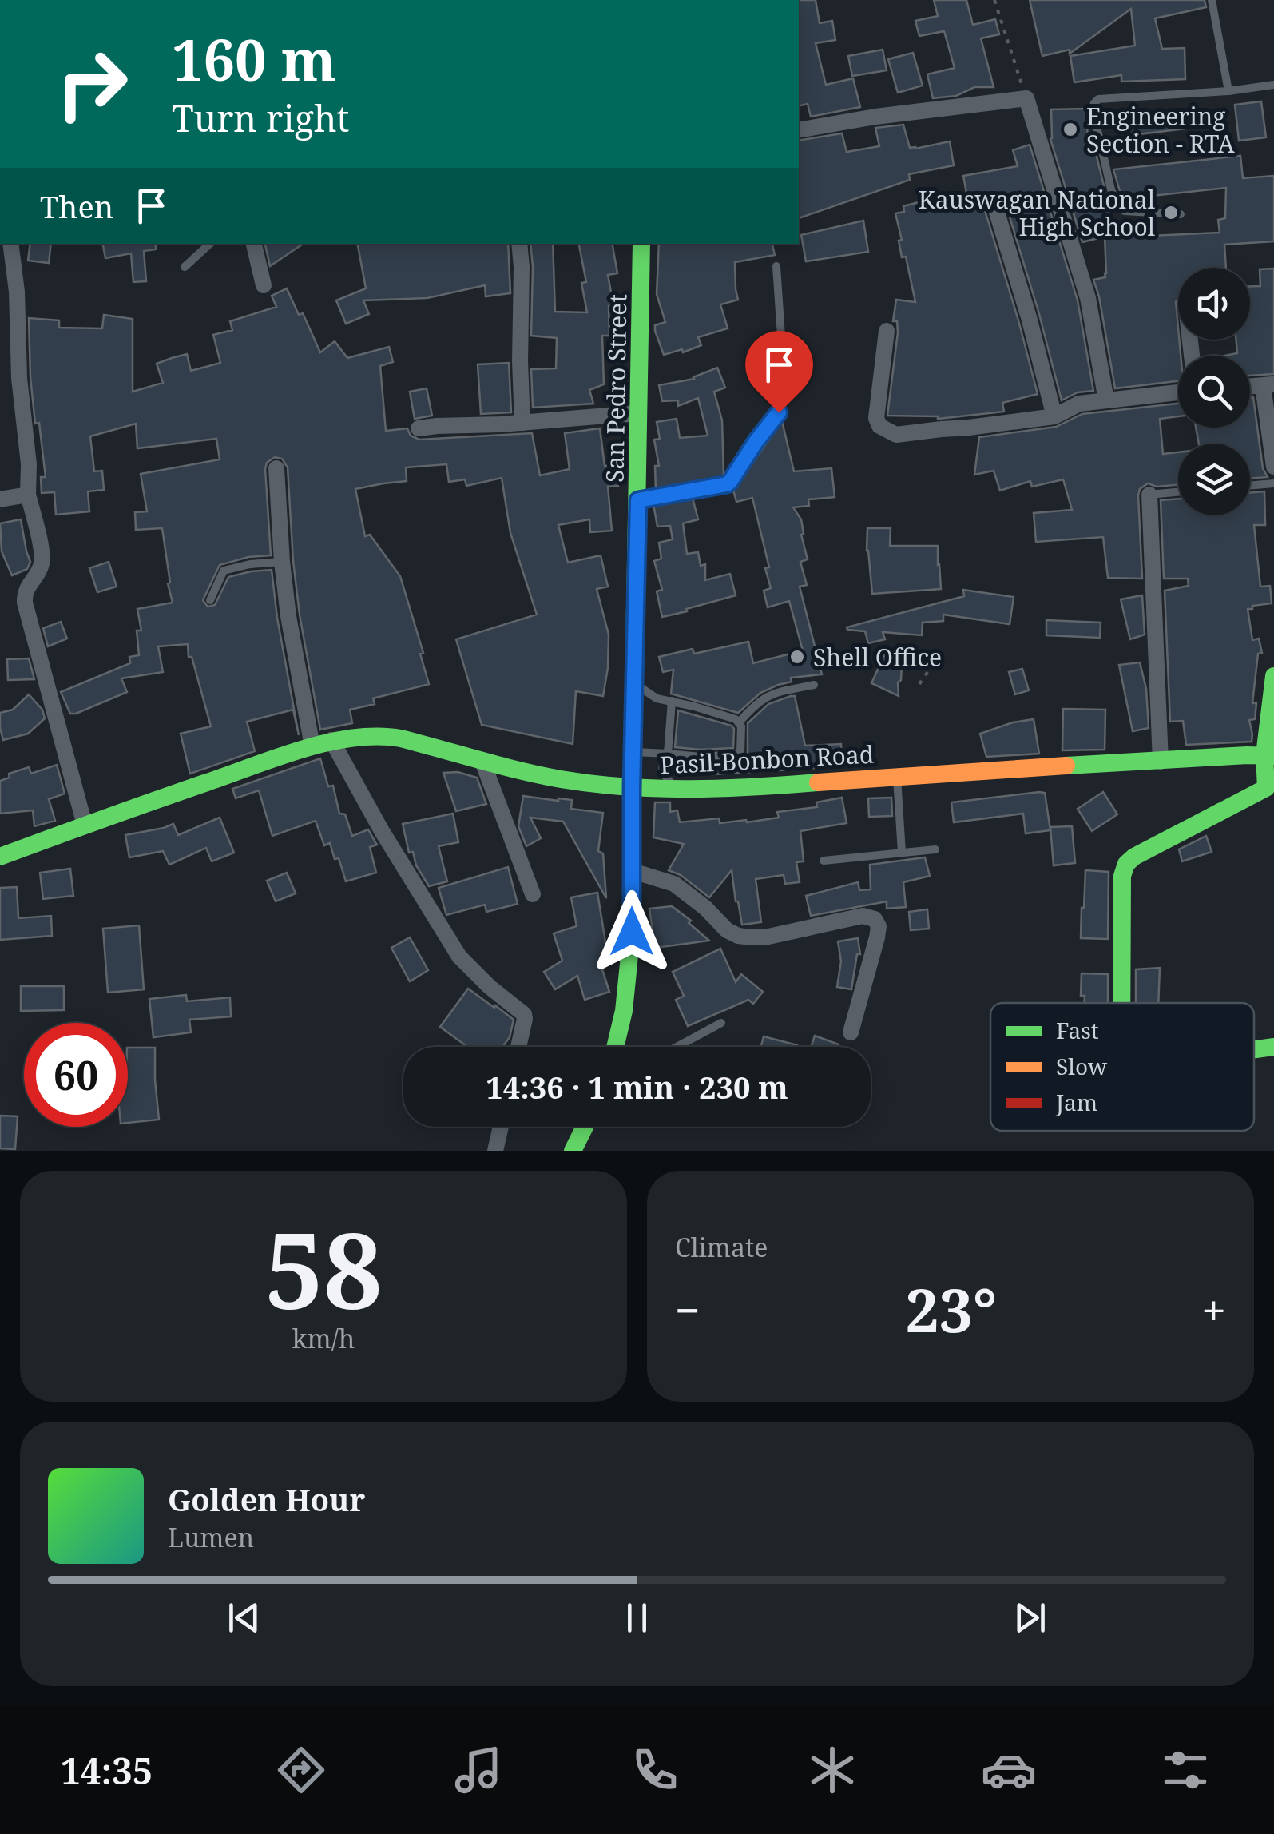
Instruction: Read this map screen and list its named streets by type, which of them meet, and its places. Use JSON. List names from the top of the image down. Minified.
{"streets":{"street":["San Pedro Street","Pasil-Bonbon Road"]},"crossings":[["San Pedro Street","Pasil-Bonbon Road"]],"places":["Engineering Section - RTA","Kauswagan National High School","Shell Office"],"legend":["Fast","Slow","Jam"],"page":{"turn":["160 m","Turn right"],"then":"Then","limit":"60","trip":"14:36 · 1 min · 230 m","tile":[["58","km/h"],"Climate"],"heat":["−","23°","+"],"song":["Golden Hour","Lumen"],"tabs":"14:35"}}
